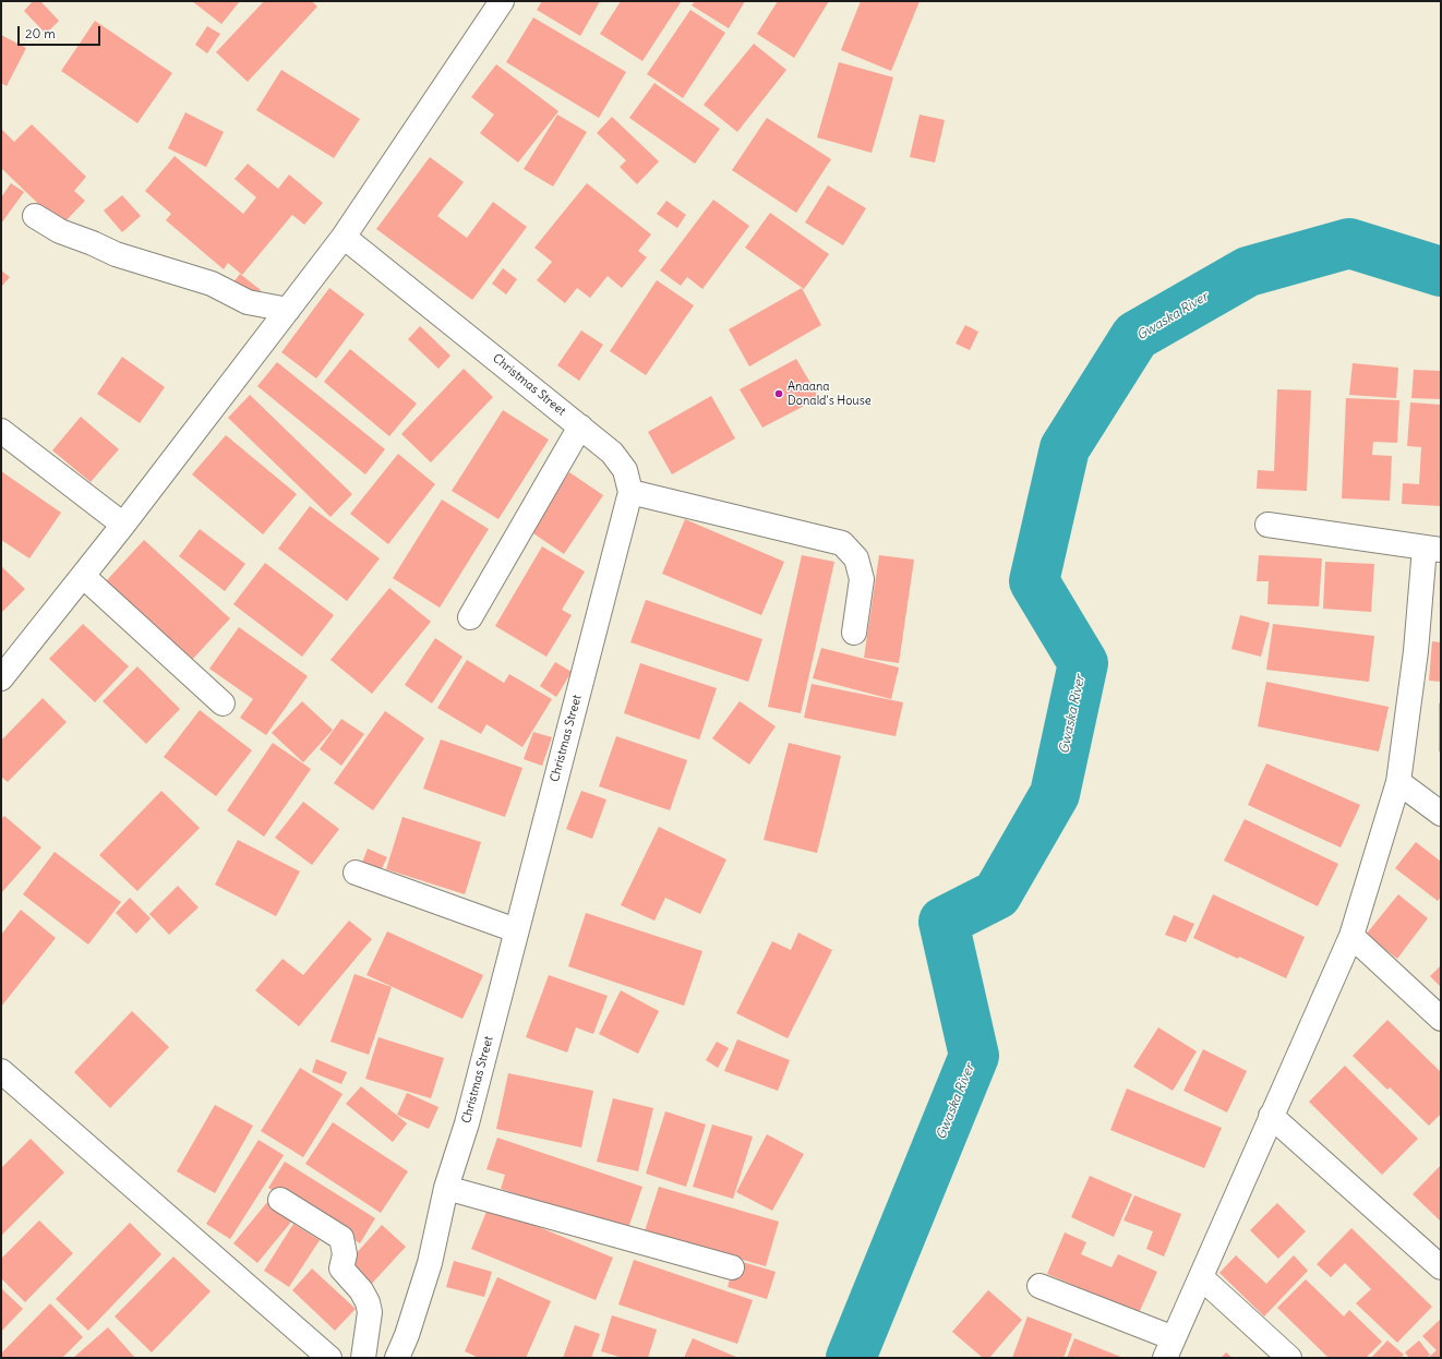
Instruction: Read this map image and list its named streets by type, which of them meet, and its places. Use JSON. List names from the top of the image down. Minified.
{"streets":{"street":["Christmas Street"]},"water":["Gwaska River"],"places":["Anaana Donald's House"],"scale_bar":"20 m"}
